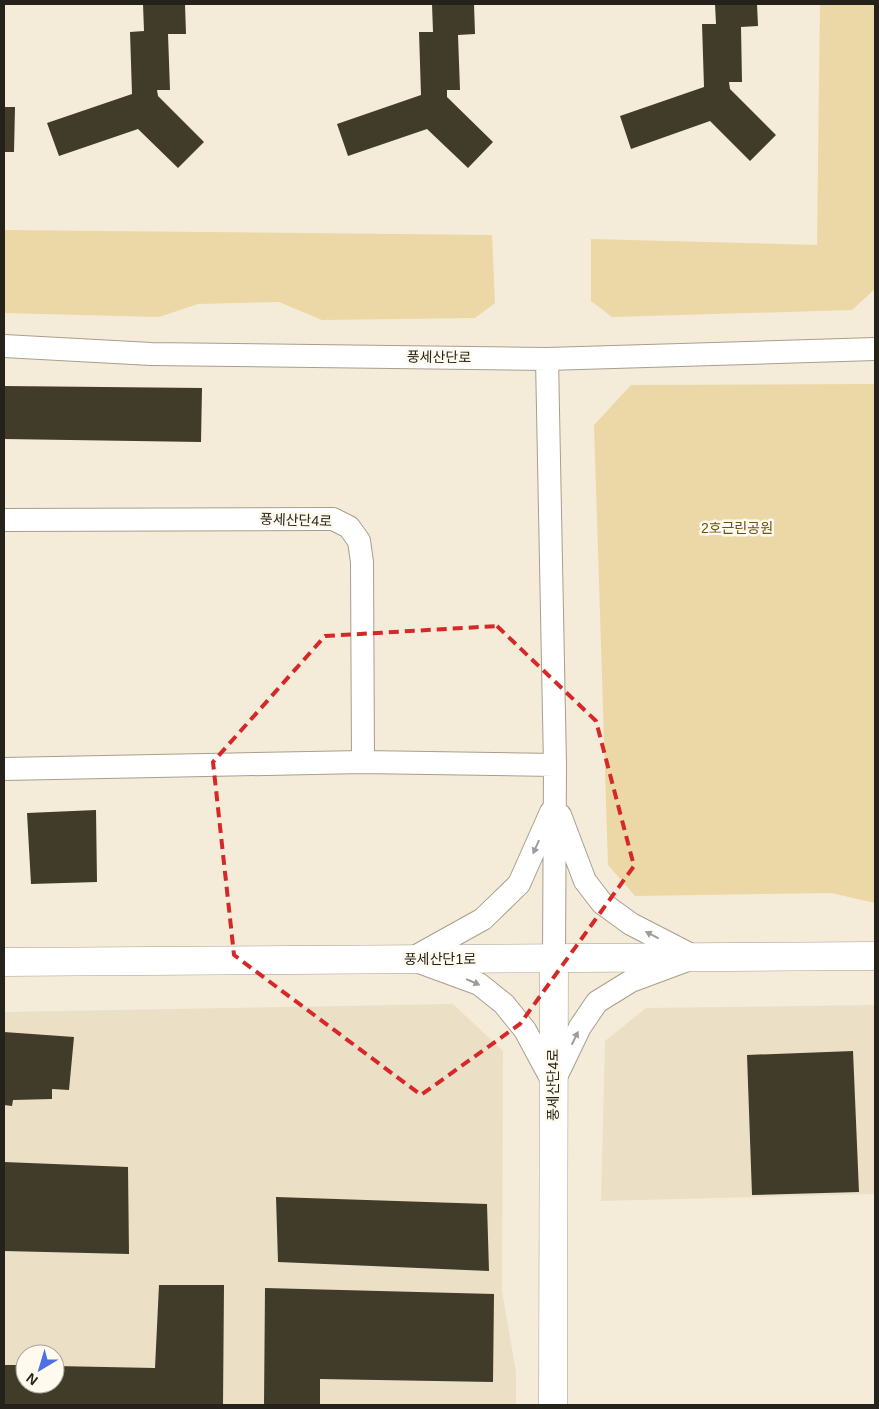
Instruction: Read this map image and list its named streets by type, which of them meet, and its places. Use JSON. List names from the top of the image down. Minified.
{"streets":{"street":["풍세산단로","풍세산단4로","풍세산단1로"]},"crossings":[["풍세산단로","풍세산단4로"],["풍세산단4로","풍세산단1로"]],"parks":["2호근린공원"],"north":"bottom left"}
